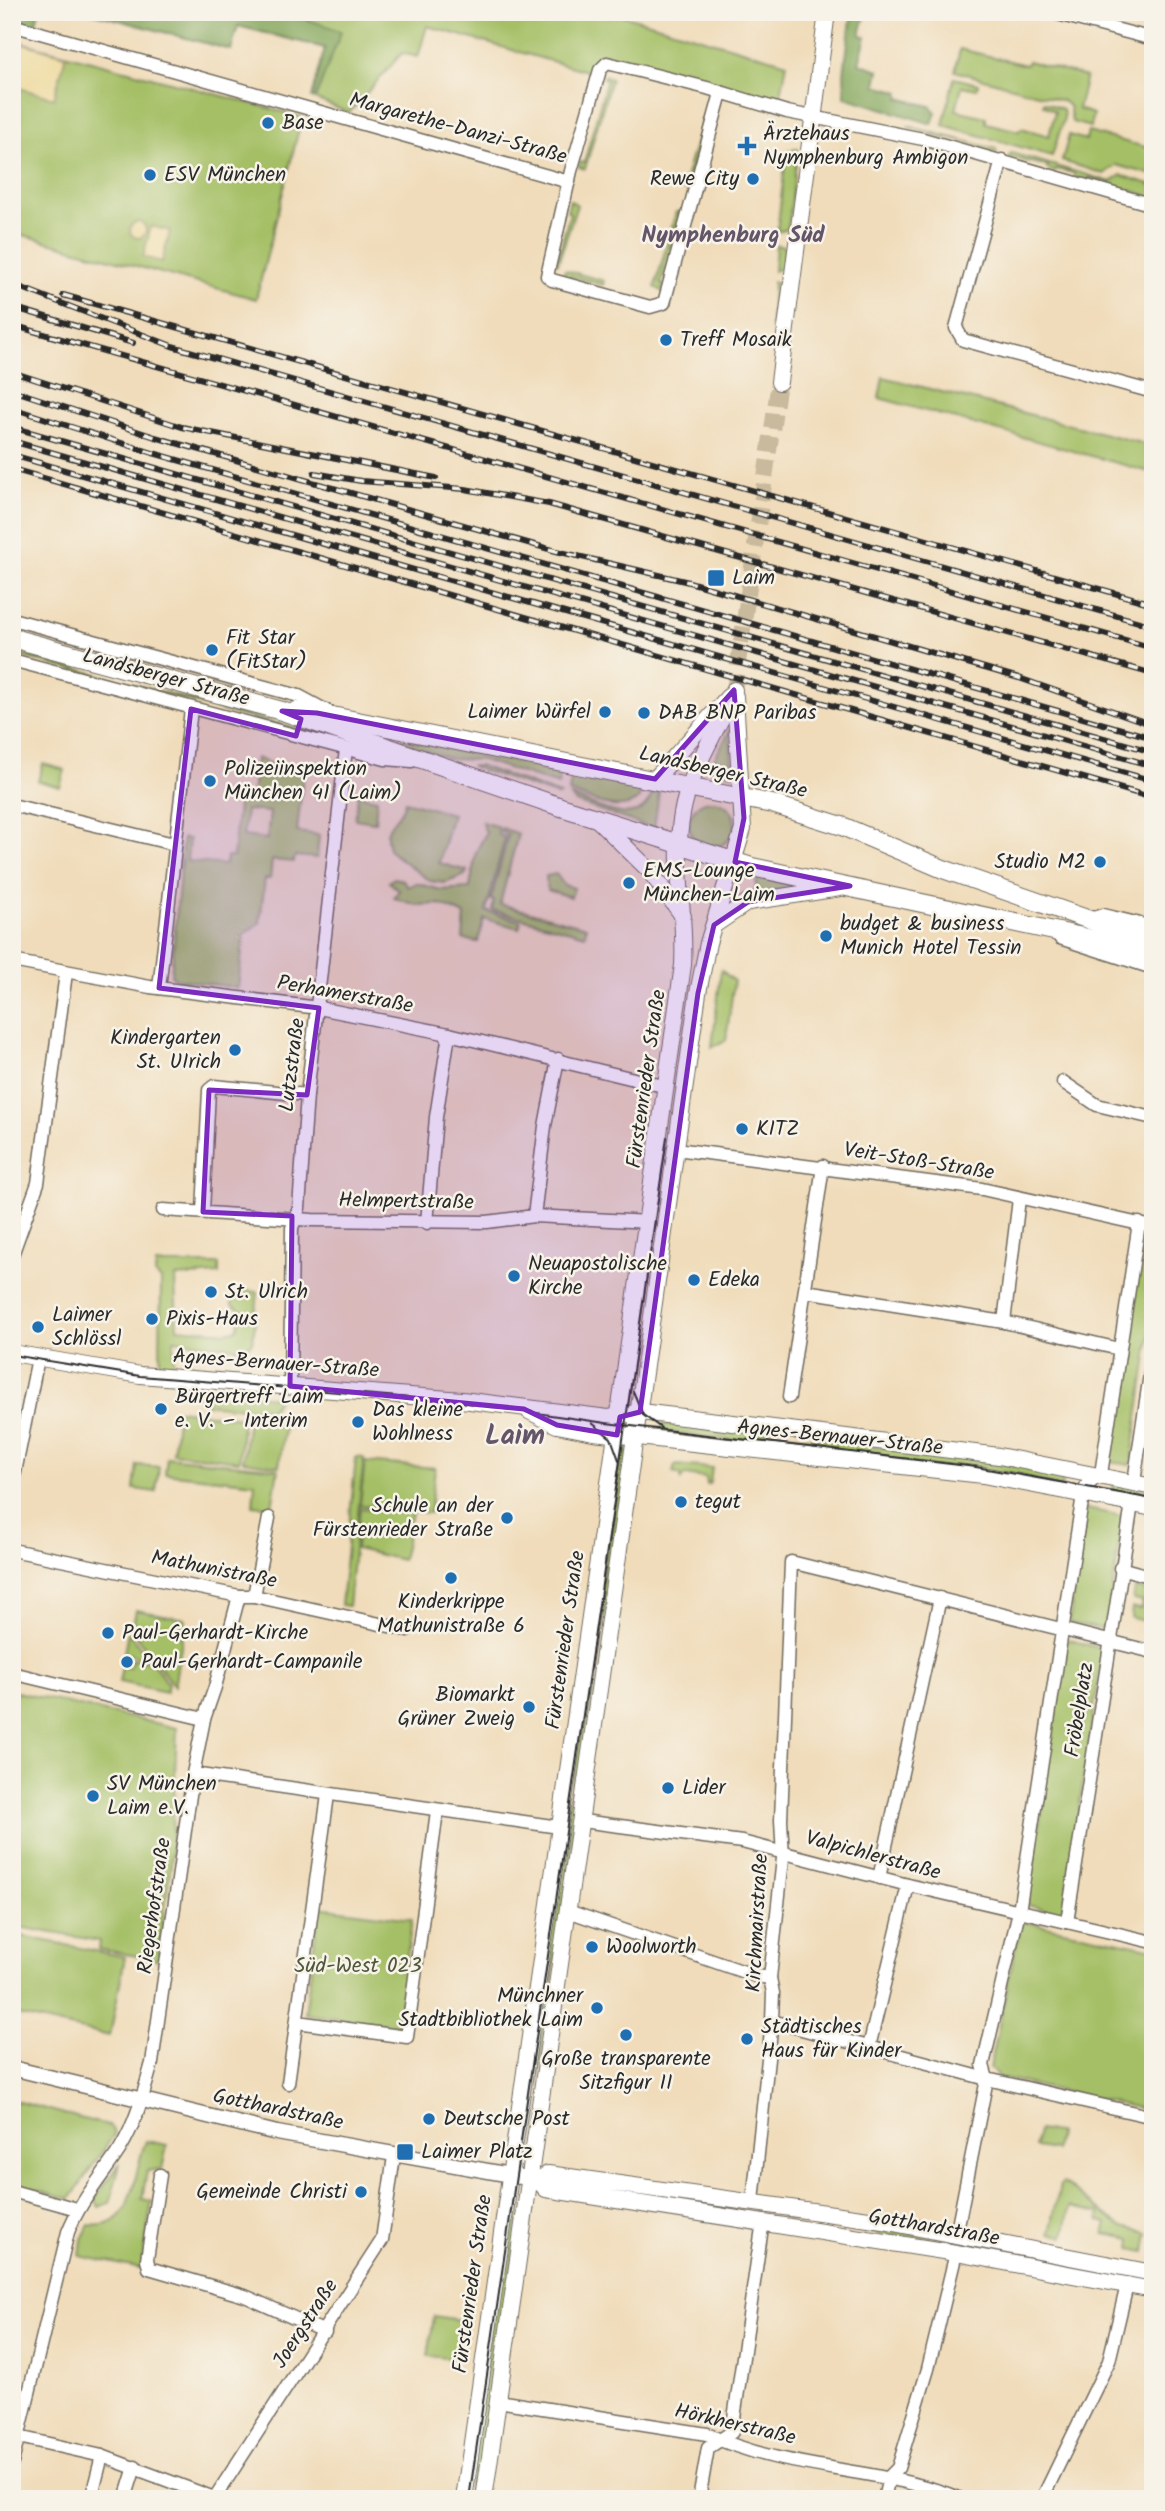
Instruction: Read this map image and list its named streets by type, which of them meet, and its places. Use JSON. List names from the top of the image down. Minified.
{"streets":{"main road":["Landsberger Straße","Fürstenrieder Straße","Agnes-Bernauer-Straße","Gotthardstraße"],"street":["Margarethe-Danzi-Straße","Perhamerstraße","Lutzstraße","Veit-Stoß-Straße","Helmpertstraße","Mathunistraße","Fröbelplatz","Valpichlerstraße","Riegerhofstraße","Kirchmairstraße","Joergstraße","Hörkherstraße"]},"crossings":[["Landsberger Straße","Lutzstraße"],["Landsberger Straße","Fürstenrieder Straße"],["Perhamerstraße","Lutzstraße"],["Perhamerstraße","Fürstenrieder Straße"],["Lutzstraße","Helmpertstraße"],["Lutzstraße","Agnes-Bernauer-Straße"],["Fürstenrieder Straße","Veit-Stoß-Straße"],["Fürstenrieder Straße","Helmpertstraße"],["Fürstenrieder Straße","Agnes-Bernauer-Straße"],["Fürstenrieder Straße","Valpichlerstraße"],["Fürstenrieder Straße","Gotthardstraße"],["Fürstenrieder Straße","Hörkherstraße"],["Agnes-Bernauer-Straße","Fröbelplatz"],["Mathunistraße","Riegerhofstraße"],["Fröbelplatz","Valpichlerstraße"],["Fröbelplatz","Gotthardstraße"],["Valpichlerstraße","Kirchmairstraße"],["Riegerhofstraße","Gotthardstraße"],["Kirchmairstraße","Gotthardstraße"],["Gotthardstraße","Joergstraße"]],"districts":["Nymphenburg Süd","Laim"],"parks":["Süd-West 023"],"places":{"other":["Base","ESV München","Rewe City","Treff Mosaik","Fit Star (FitStar)","Laimer Würfel","DAB BNP Paribas","Polizeiinspektion München 41 (Laim)","Studio M2","EMS-Lounge München-Laim","budget & business Munich Hotel Tessin","Kindergarten St. UIrich","KITZ","Neuapostolische Kirche","Edeka","St. Ulrich","Pixis-Haus","Laimer Schlössl","Bürgertreff Laim e. V. – Interim","Das kleine Wohlness","tegut","Schule an der Fürstenrieder Straße","Kinderkrippe Mathunistraße 6","Paul-Gerhardt-Kirche","Paul-Gerhardt-Campanile","Biomarkt Grüner Zweig","Lider","SV München Laim e.V.","Woolworth","Münchner Stadtbibliothek Laim","Große transparente Sitzfigur II","Städtisches Haus für Kinder","Deutsche Post","Gemeinde Christi"],"health":["Ärztehaus Nymphenburg Ambigon"],"transit":["Laim","Laimer Platz"]}}
